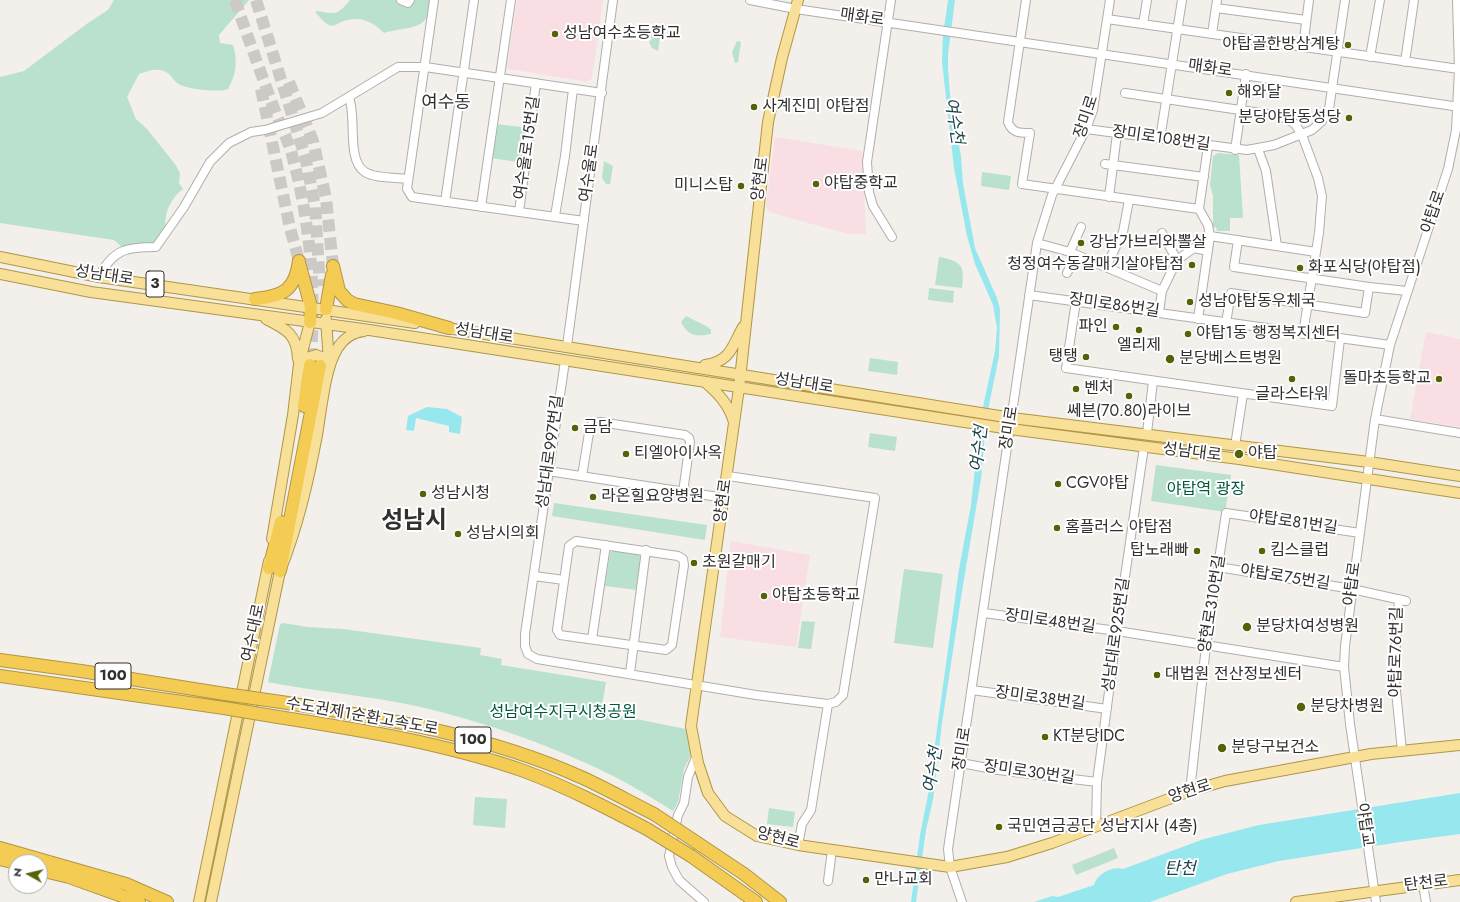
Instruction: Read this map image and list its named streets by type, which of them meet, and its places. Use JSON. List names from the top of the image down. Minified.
{"streets":{"highway":["여수대로","100","수도권제1순환고속도로"],"main road":["양현로","성남대로","3","탄천로"],"street":["매화로","장미로","장미로108번길","여수울로15번길","여수울로","야탑로","장미로86번길","성남대로997번길","야탑로81번길","야탑로75번길","양현로310번길","장미로48번길","성남대로925번길","야탑로76번길","장미로38번길","장미로30번길","야탑교"]},"crossings":[["매화로","장미로"],["매화로","장미로108번길"],["매화로","양현로"],["매화로","야탑로"],["장미로","장미로108번길"],["장미로","양현로"],["장미로","성남대로"],["장미로","장미로86번길"],["장미로","장미로48번길"],["장미로","장미로38번길"],["장미로","장미로30번길"],["여수울로15번길","여수울로"],["여수울로","성남대로"],["양현로","야탑로"],["양현로","성남대로"],["양현로","성남대로997번길"],["양현로","양현로310번길"],["양현로","성남대로925번길"],["양현로","야탑로76번길"],["야탑로","성남대로"],["야탑로","장미로86번길"],["야탑로","야탑로81번길"],["야탑로","야탑로75번길"],["야탑로","장미로48번길"],["야탑로","야탑로76번길"],["야탑로","야탑교"],["성남대로","성남대로997번길"],["성남대로","성남대로925번길"],["야탑로81번길","양현로310번길"],["야탑로75번길","양현로310번길"],["야탑로75번길","야탑로76번길"],["양현로310번길","장미로48번길"],["장미로48번길","성남대로925번길"],["성남대로925번길","장미로38번길"],["성남대로925번길","장미로30번길"],["야탑교","탄천로"]],"districts":["여수동","성남시"],"water":["여수천","탄천"],"parks":["야탑역 광장","성남여수지구시청공원"],"places":["성남여수초등학교","야탑골한방삼계탕","해와달","사계진미 야탑점","분당야탑동성당","야탑중학교","미니스탑","강남가브리와뽈살","청정여수동갈매기살야탑점","화포식당(야탑점)","성남야탑동우체국","파인","엘리제","야탑1동 행정복지센터","탱탱","분당베스트병원","글라스타워","돌마초등학교","벤처","쎄븐(70.80)라이브","금담","티엘아이사옥","야탑","CGV야탑","성남시청","라온힐요양병원","홈플러스 야탑점","성남시의회","탑노래빠","킴스클럽","초원갈매기","야탑초등학교","분당차여성병원","대법원 전산정보센터","분당차병원","KT분당IDC","분당구보건소","국민연금공단 성남지사 (4층)","만나교회"],"north":"left"}
